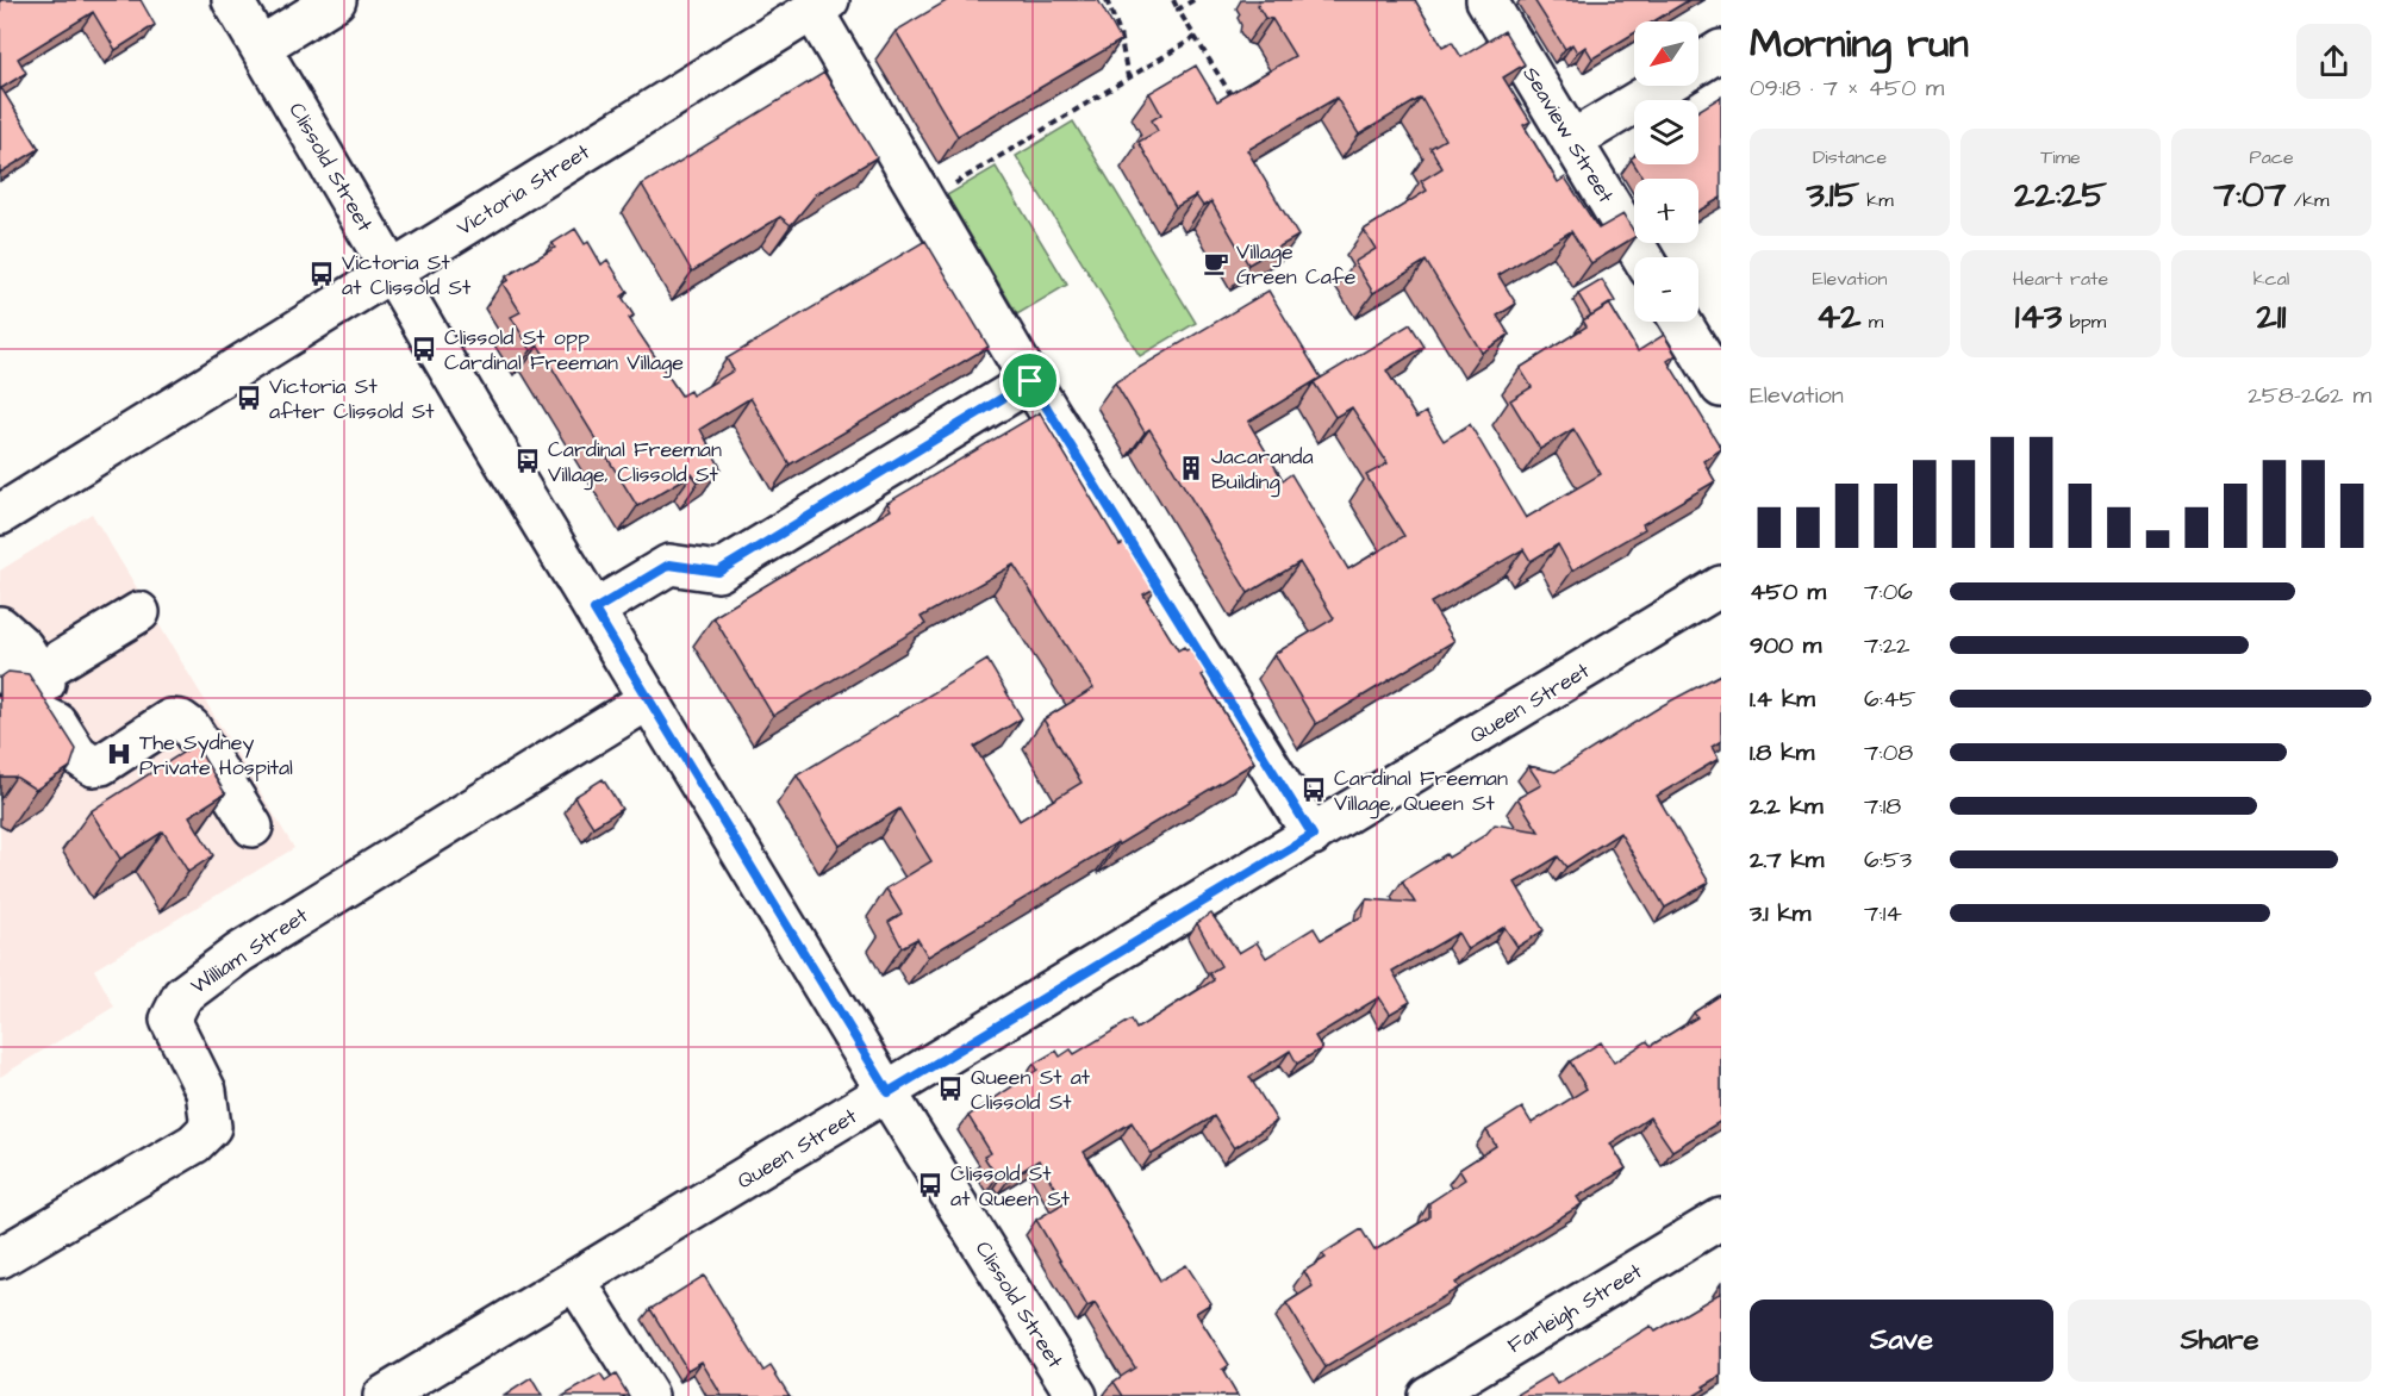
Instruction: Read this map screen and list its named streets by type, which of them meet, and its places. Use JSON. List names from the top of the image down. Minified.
{"streets":{"street":["Seaview Street","Clissold Street","Victoria Street","Queen Street","William Street","Farleigh Street"]},"crossings":[["Clissold Street","Victoria Street"],["Clissold Street","Queen Street"],["Clissold Street","William Street"]],"places":{"cafe":["Village Green Cafe"],"bus stop":["Victoria St at Clissold St","Clissold St opp Cardinal Freeman Village","Victoria St after Clissold St","Cardinal Freeman Village, Clissold St","Cardinal Freeman Village, Queen St","Queen St at Clissold St","Clissold St at Queen St"],"building":["Jacaranda Building"],"hospital":["The Sydney Private Hospital"]},"north":"bottom left","page":{"heading":["Morning run","09:18 · 7 × 450 m"],"map_buttons":["+","−"],"stats":[["Distance","3.15 km"],["Time","22:25"],["Pace","7:07 /km"],["Elevation","42 m"],["Heart rate","143 bpm"],["kcal","211"]],"chart":["Elevation","258–262 m"],"list":[{"name":"450 m","note":"7:06"},{"name":"900 m","note":"7:22"},{"name":"1.4 km","note":"6:45"},{"name":"1.8 km","note":"7:08"},{"name":"2.2 km","note":"7:18"},{"name":"2.7 km","note":"6:53"},{"name":"3.1 km","note":"7:14"}],"buttons":["Save","Share"]}}
